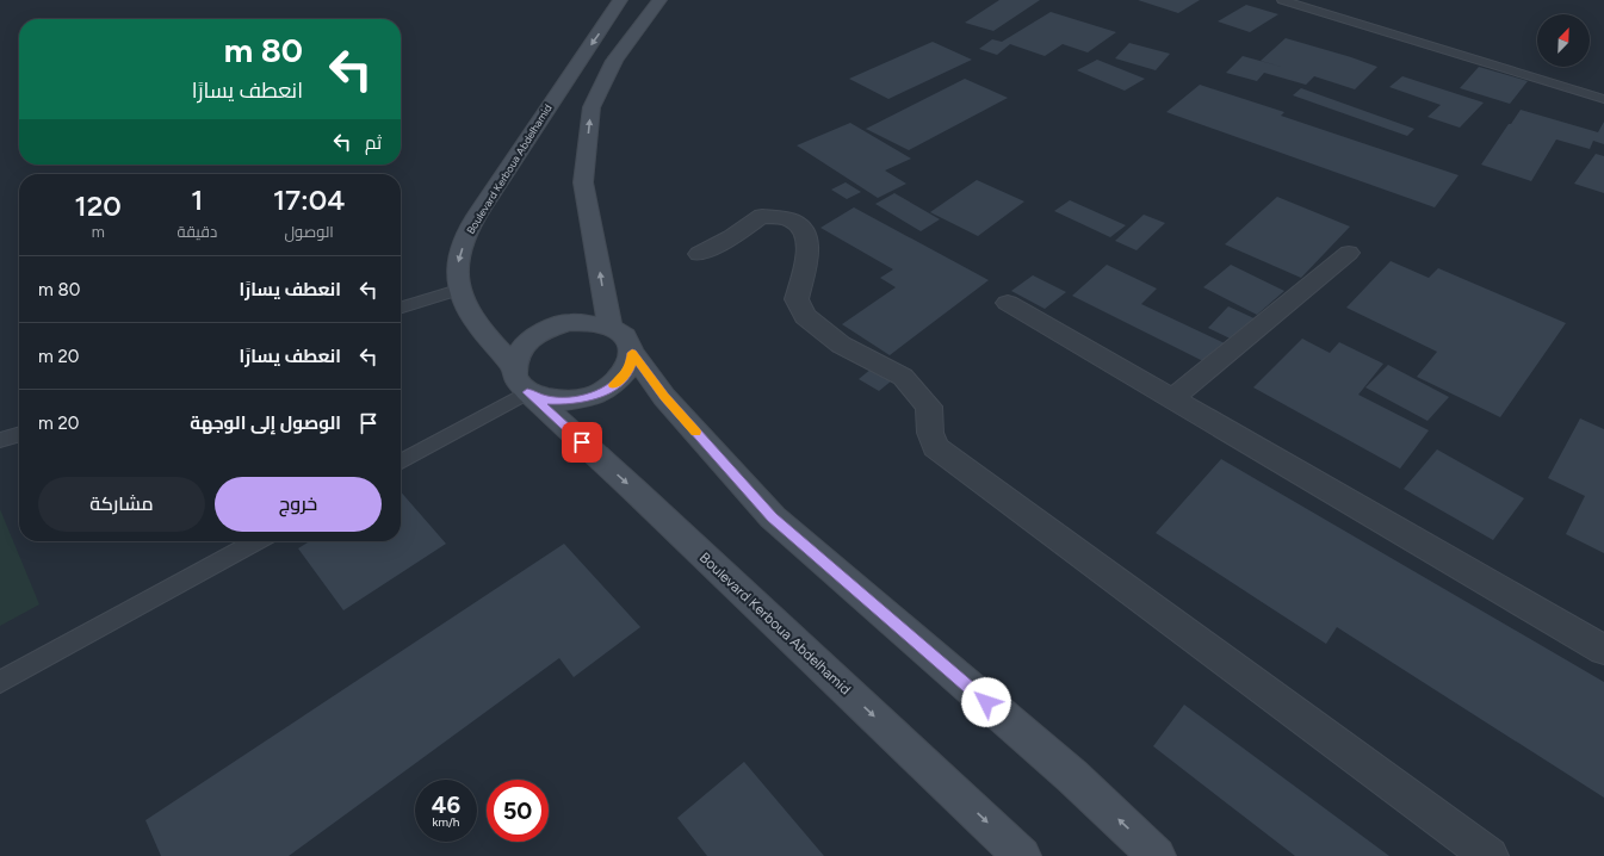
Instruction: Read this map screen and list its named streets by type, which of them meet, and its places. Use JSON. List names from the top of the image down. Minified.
{"streets":{"main road":["Boulevard Kerboua Abdelhamid"]},"north":"top right","page":{"turn":["80 m","انعطف يسارًا"],"then":"ثم","eta":["17:04","الوصول","1","دقيقة","120","m"],"list":[{"name":"انعطف يسارًا","value":"80 m"},{"name":"انعطف يسارًا","value":"20 m"},{"name":"الوصول إلى الوجهة","value":"20 m"}],"buttons":["خروج","مشاركة"],"speed":"46 km/h","limit":"50"}}
